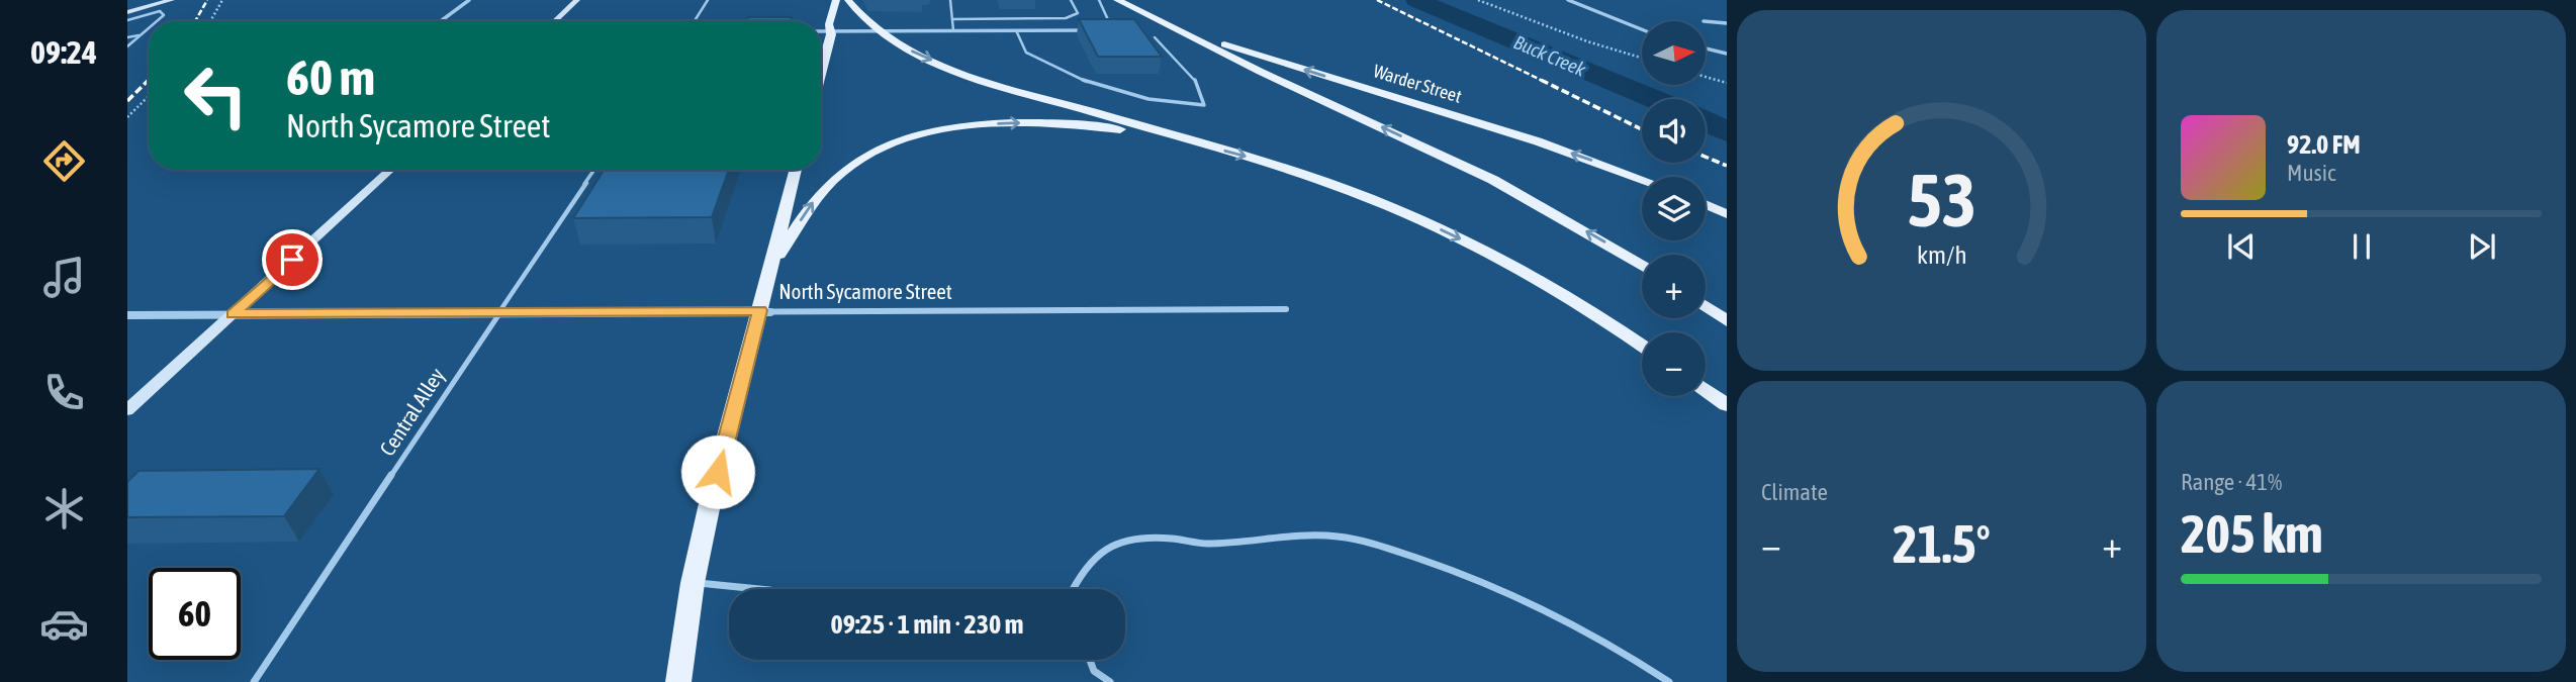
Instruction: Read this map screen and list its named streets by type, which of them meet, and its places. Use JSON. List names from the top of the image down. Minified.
{"streets":{"main road":["Warder Street"],"street":["North Sycamore Street"],"lane":["Central Alley"]},"crossings":[["North Sycamore Street","Central Alley"]],"water":["Buck Creek"],"north":"right","page":{"tabs":"09:24","map_buttons":["+","−"],"turn":["60 m","North Sycamore Street"],"song":["92.0 FM","Music"],"tile":["Climate",["Range · 41%","205 km"]],"heat":["−","21.5°","+"],"limit":"60","trip":"09:25 · 1 min · 230 m","gauge":["53","km/h"]}}
